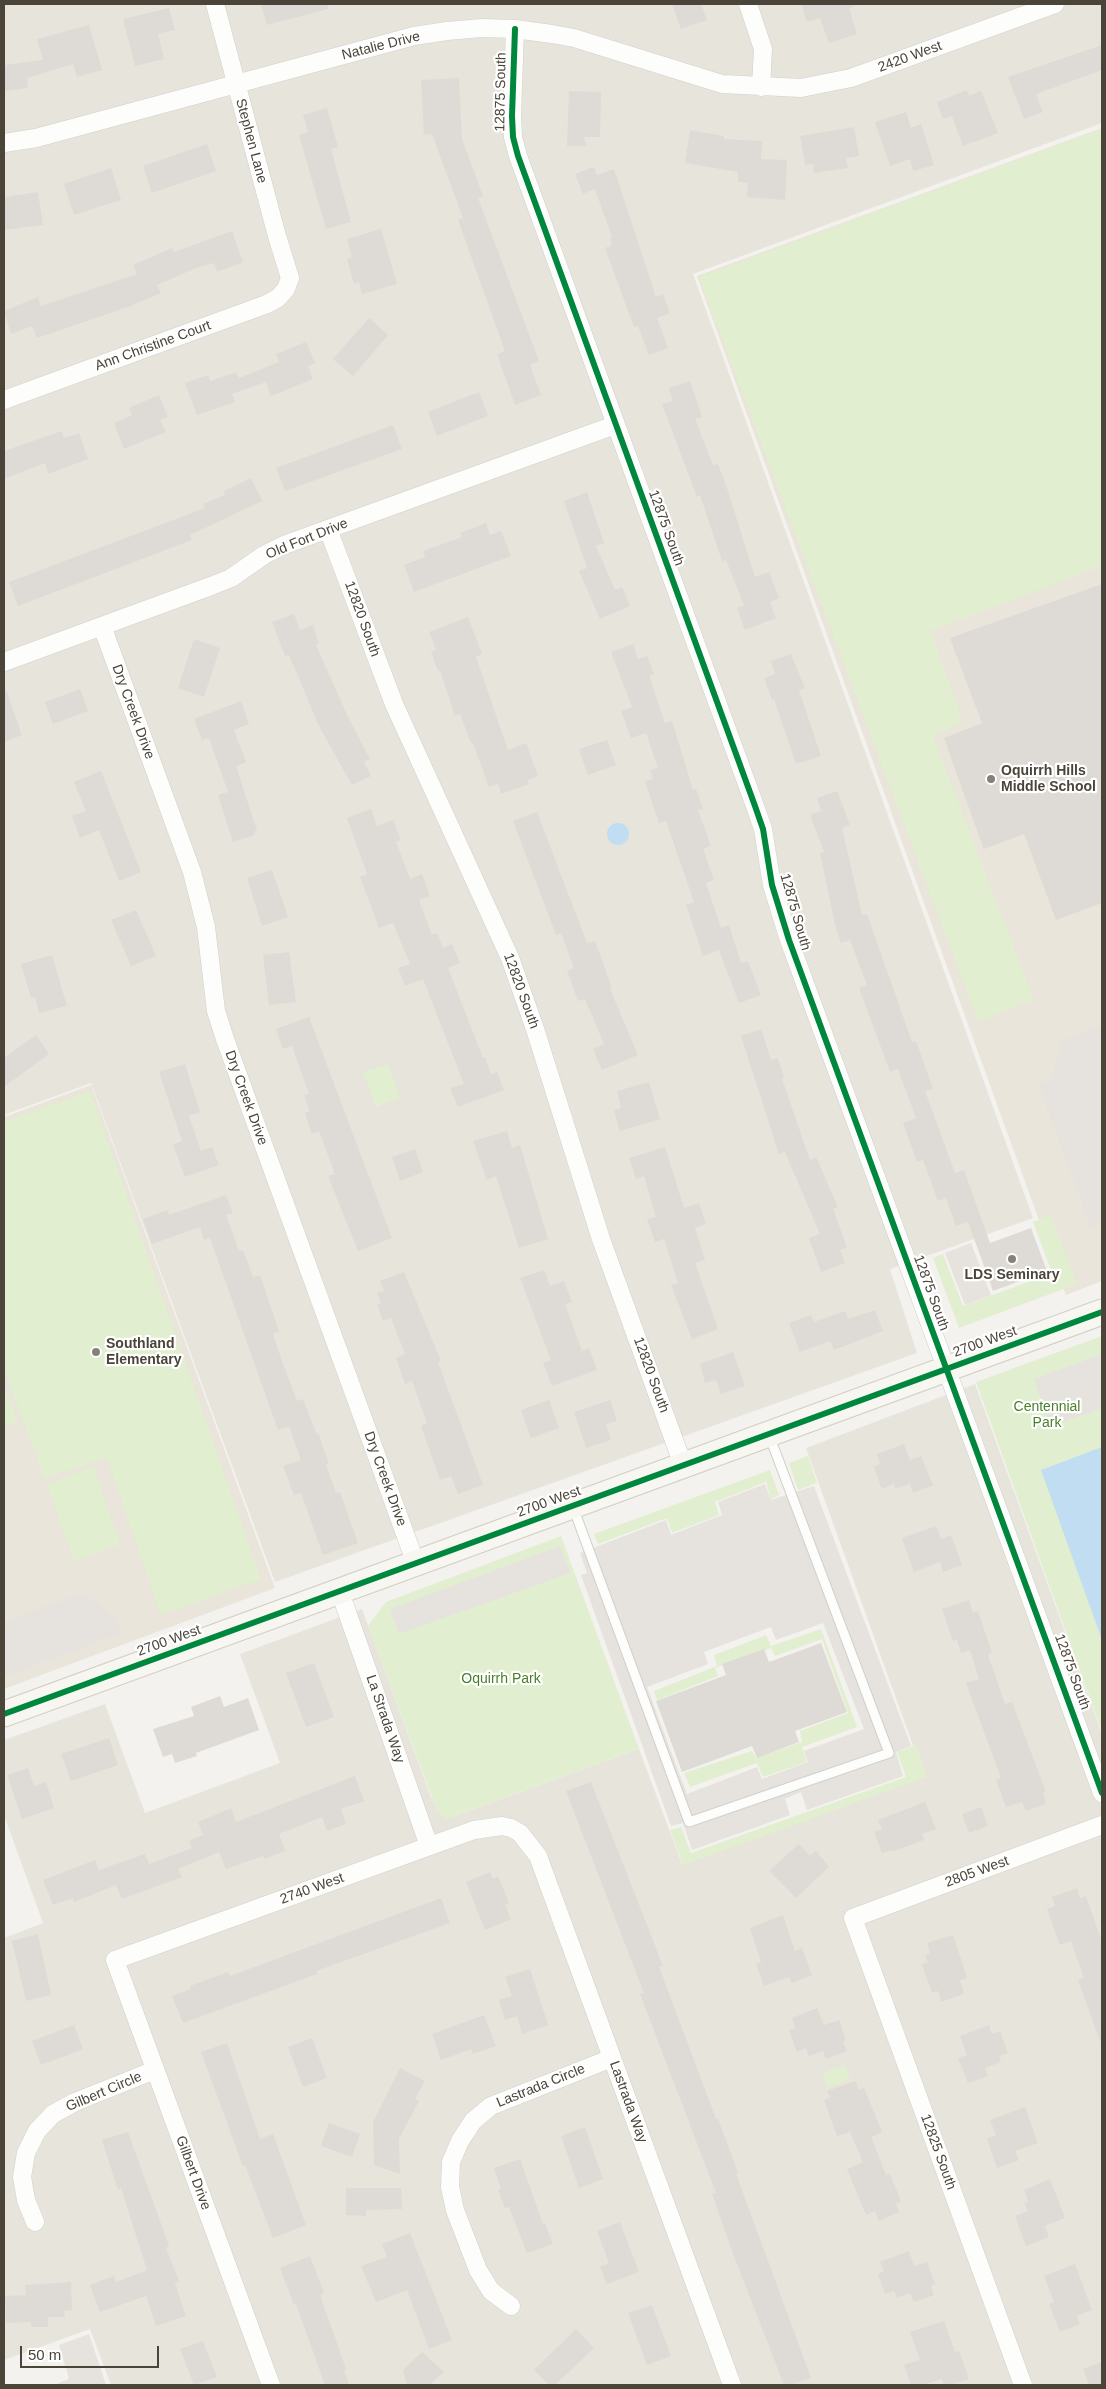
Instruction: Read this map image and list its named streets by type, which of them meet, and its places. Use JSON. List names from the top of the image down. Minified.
{"streets":{"main road":["2700 West"],"street":["Natalie Drive","2420 West","12875 South","Stephen Lane","Ann Christine Court","Old Fort Drive","12820 South","Dry Creek Drive","La Strada Way","2805 West","2740 West","Lastrada Circle","Gilbert Circle","Lastrada Way","12825 South","Gilbert Drive"]},"crossings":[["Natalie Drive","2420 West"],["Natalie Drive","12875 South"],["Natalie Drive","Stephen Lane"],["12875 South","Old Fort Drive"],["12875 South","2700 West"],["Stephen Lane","Ann Christine Court"],["Old Fort Drive","12820 South"],["Old Fort Drive","Dry Creek Drive"],["12820 South","2700 West"],["Dry Creek Drive","2700 West"],["2700 West","La Strada Way"],["La Strada Way","2740 West"],["2805 West","12825 South"],["2740 West","Lastrada Way"],["2740 West","Gilbert Drive"],["Lastrada Circle","Lastrada Way"],["Gilbert Circle","Gilbert Drive"]],"parks":["Centennial Park","Oquirrh Park"],"places":["Oquirrh Hills Middle School","LDS Seminary","Southland Elementary"],"scale_bar":"50 m"}
